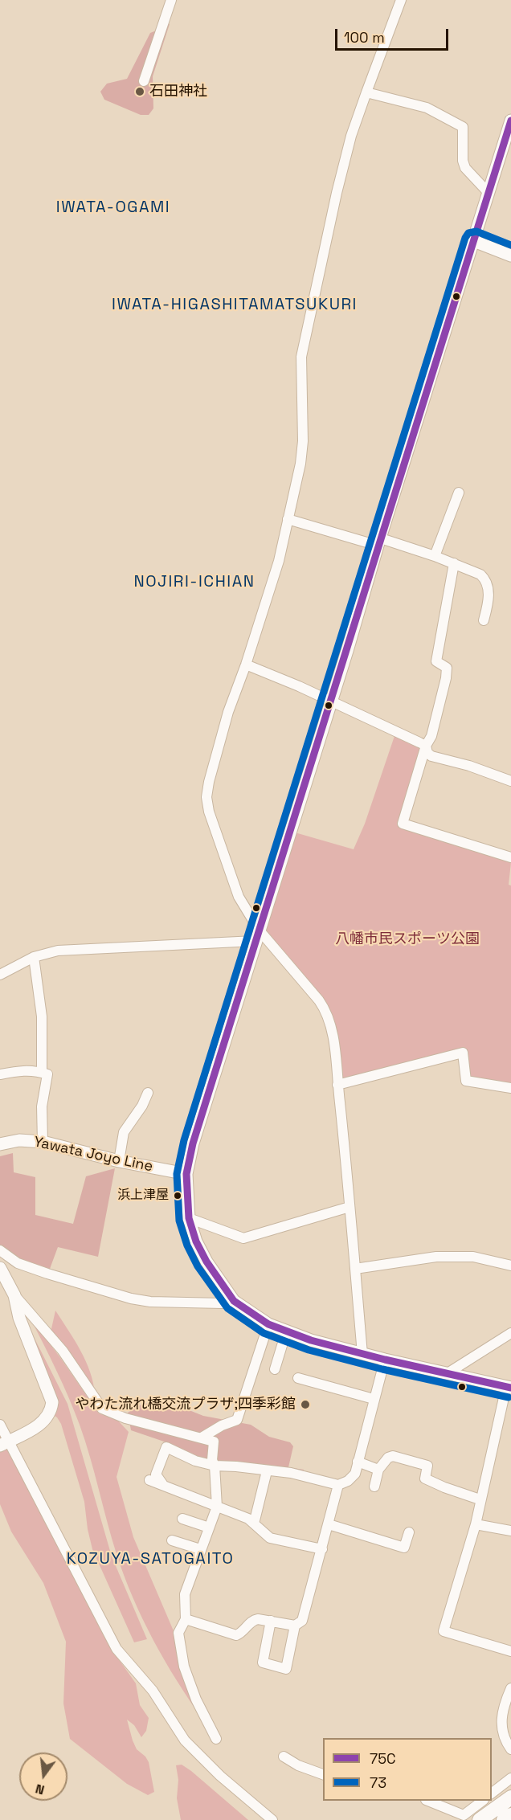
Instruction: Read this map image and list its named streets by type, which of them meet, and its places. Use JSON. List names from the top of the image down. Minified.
{"streets":{"main road":["Yawata Joyo Line"]},"districts":["IWATA-OGAMI","IWATA-HIGASHITAMATSUKURI","NOJIRI-ICHIAN","KOZUYA-SATOGAITO"],"parks":["八幡市民スポーツ公園"],"places":["石田神社","浜上津屋","やわた流れ橋交流プラザ;四季彩館"],"lines":["transit line 75C","transit line 73"],"legend":["75C","73"],"scale_bar":"100 m","north":"bottom"}
